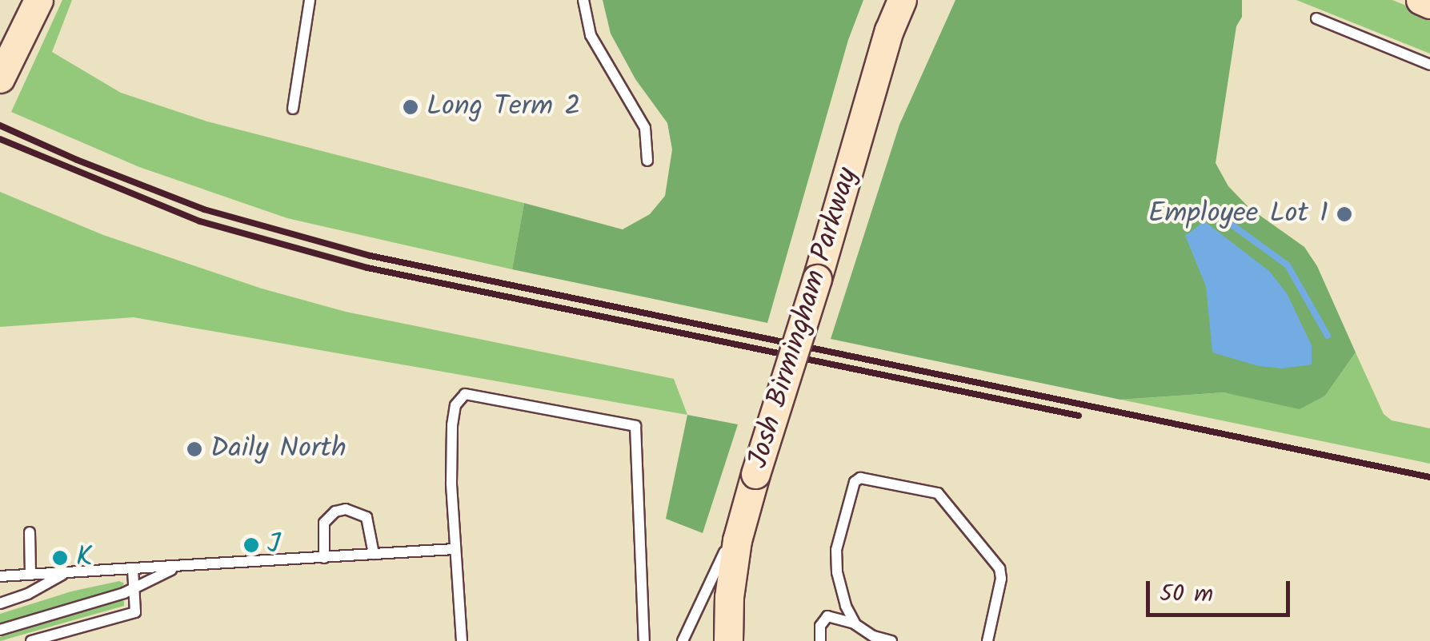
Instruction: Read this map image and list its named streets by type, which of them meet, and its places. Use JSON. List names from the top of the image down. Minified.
{"streets":{"main road":["Josh Birmingham Parkway"]},"places":["Long Term 2","Employee Lot 1","Daily North","J","K"],"scale_bar":"50 m"}
